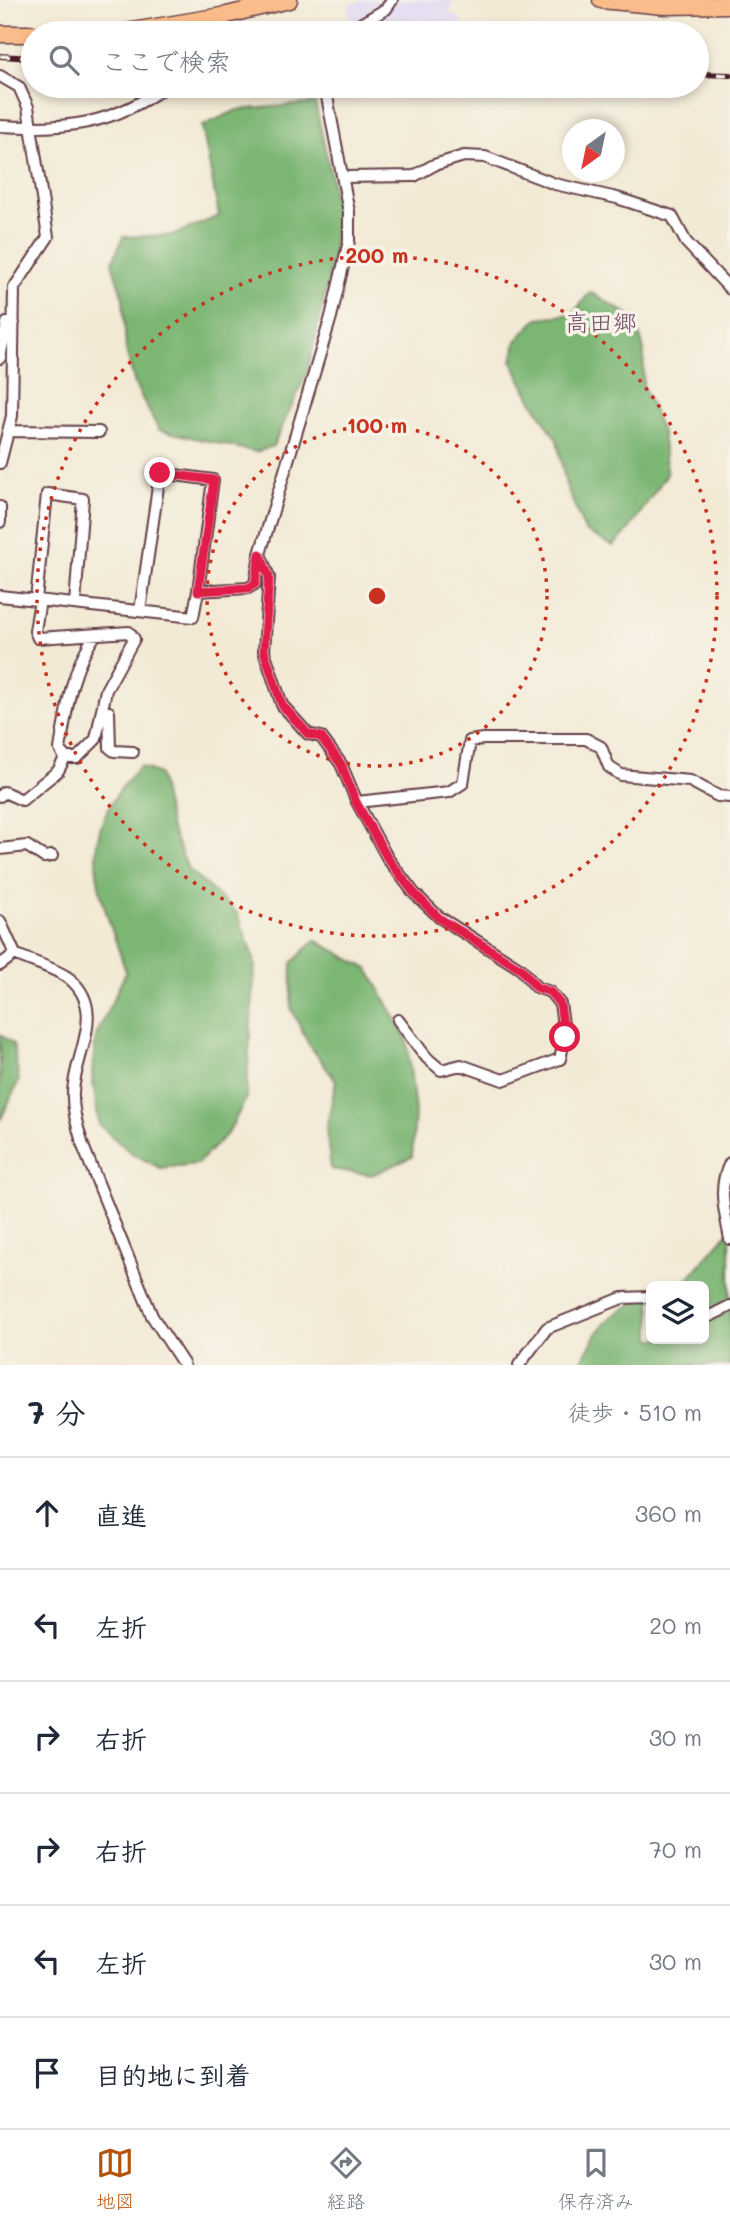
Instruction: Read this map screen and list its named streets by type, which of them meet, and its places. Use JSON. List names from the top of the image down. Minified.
{"districts":["高田郷"],"north":"bottom left","page":{"search":"ここで検索","heading":["7 分","徒歩 · 510 m"],"list":[["直進","360 m"],["左折","20 m"],["右折","30 m"],["右折","70 m"],["左折","30 m"],"目的地に到着"],"nav":["地図","経路","保存済み"]},"rings":["200 m","100 m"]}
